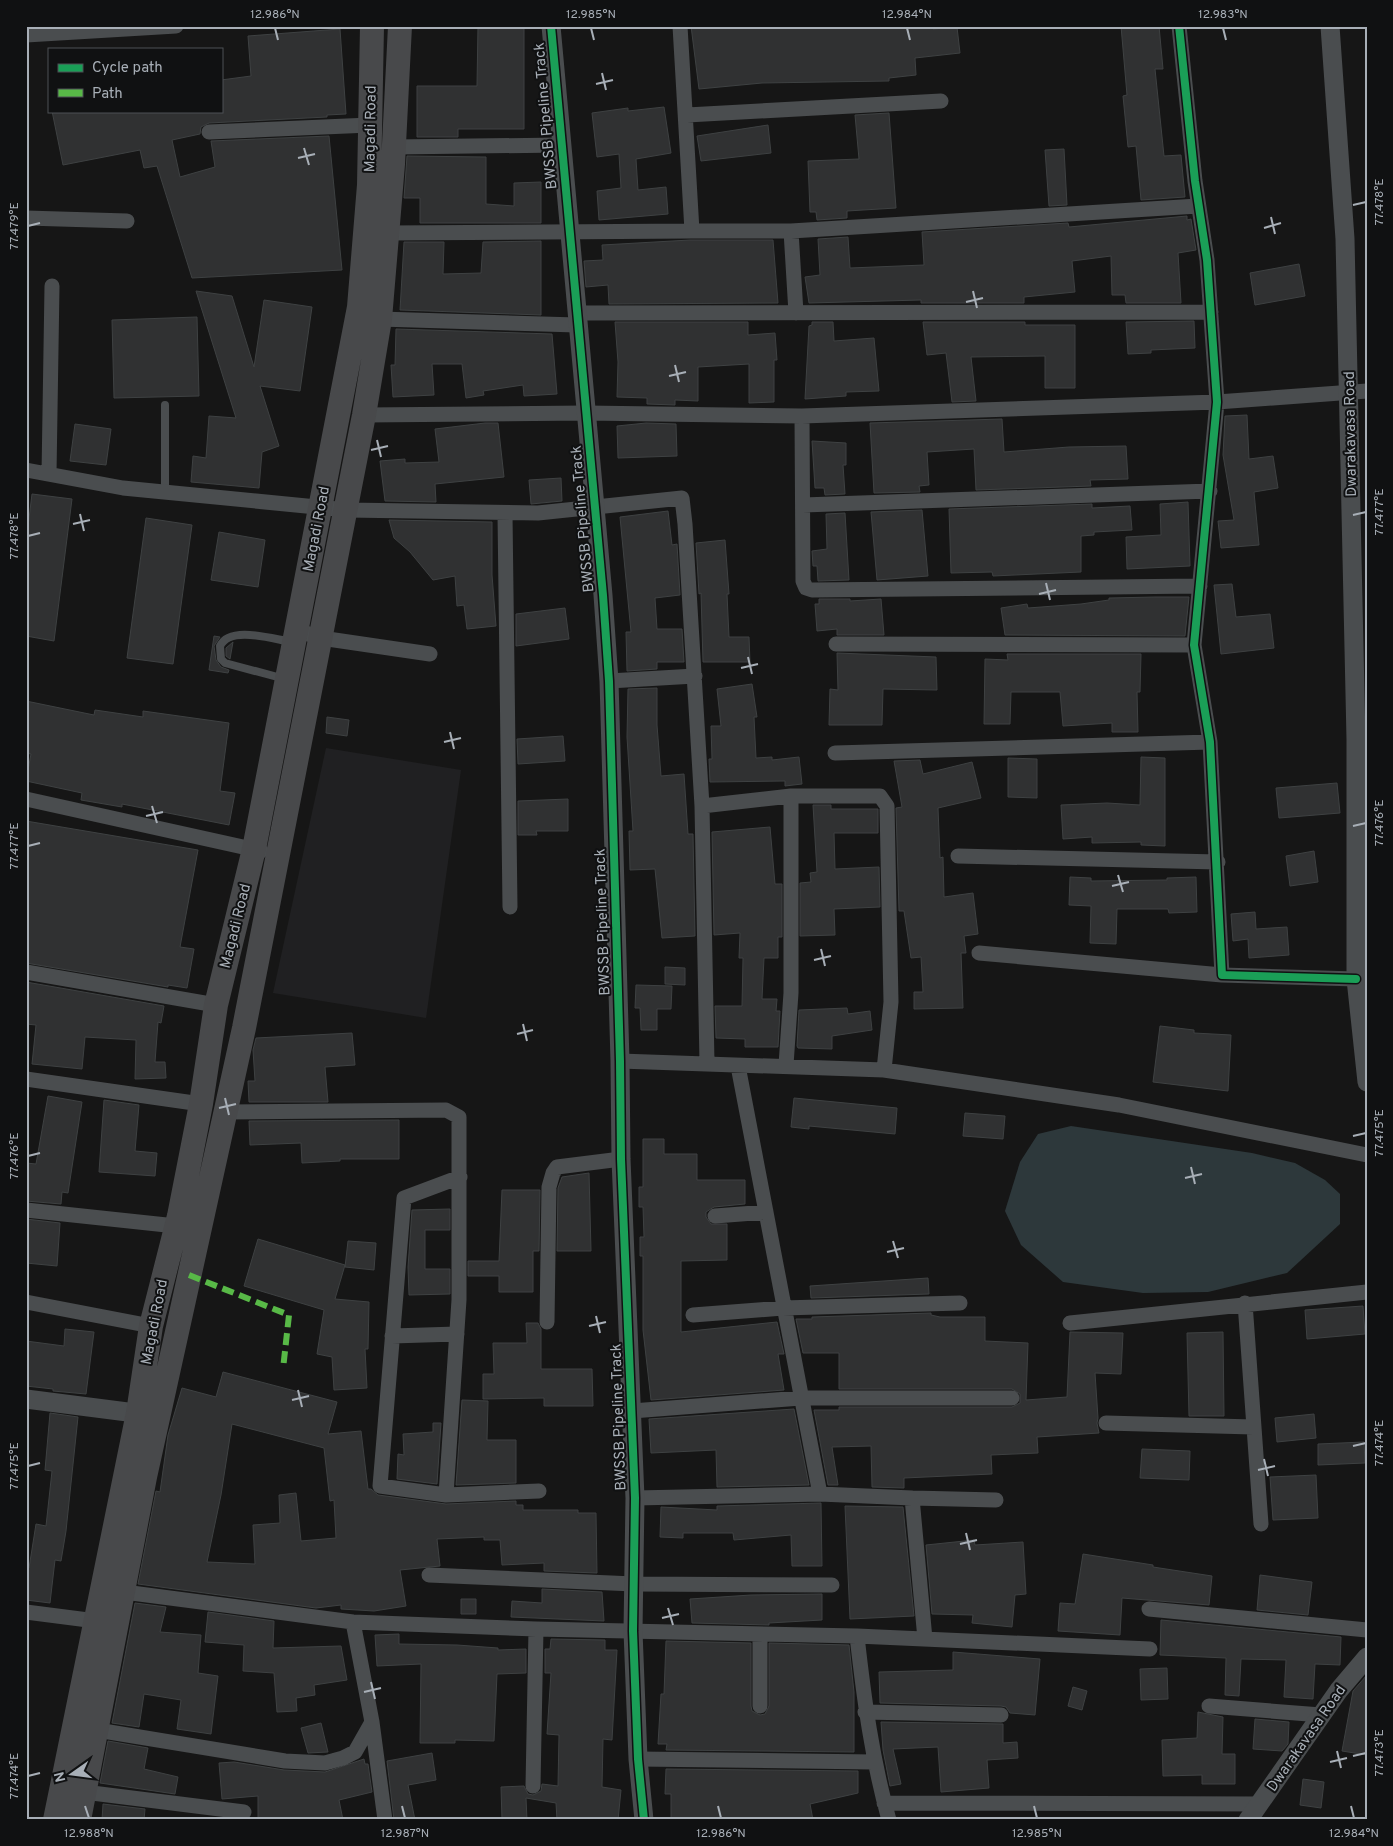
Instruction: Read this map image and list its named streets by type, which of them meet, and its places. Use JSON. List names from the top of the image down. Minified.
{"streets":{"main road":["Magadi Road"],"street":["BWSSB Pipeline Track","Dwarakavasa Road"]},"legend":["Cycle path","Path"],"north":"left","coordinates":["12.986°N","12.985°N","12.984°N","12.983°N","77.478°E","77.479°E","77.477°E","77.476°E","77.475°E","77.474°E","77.473°E","12.988°N","12.987°N"]}
